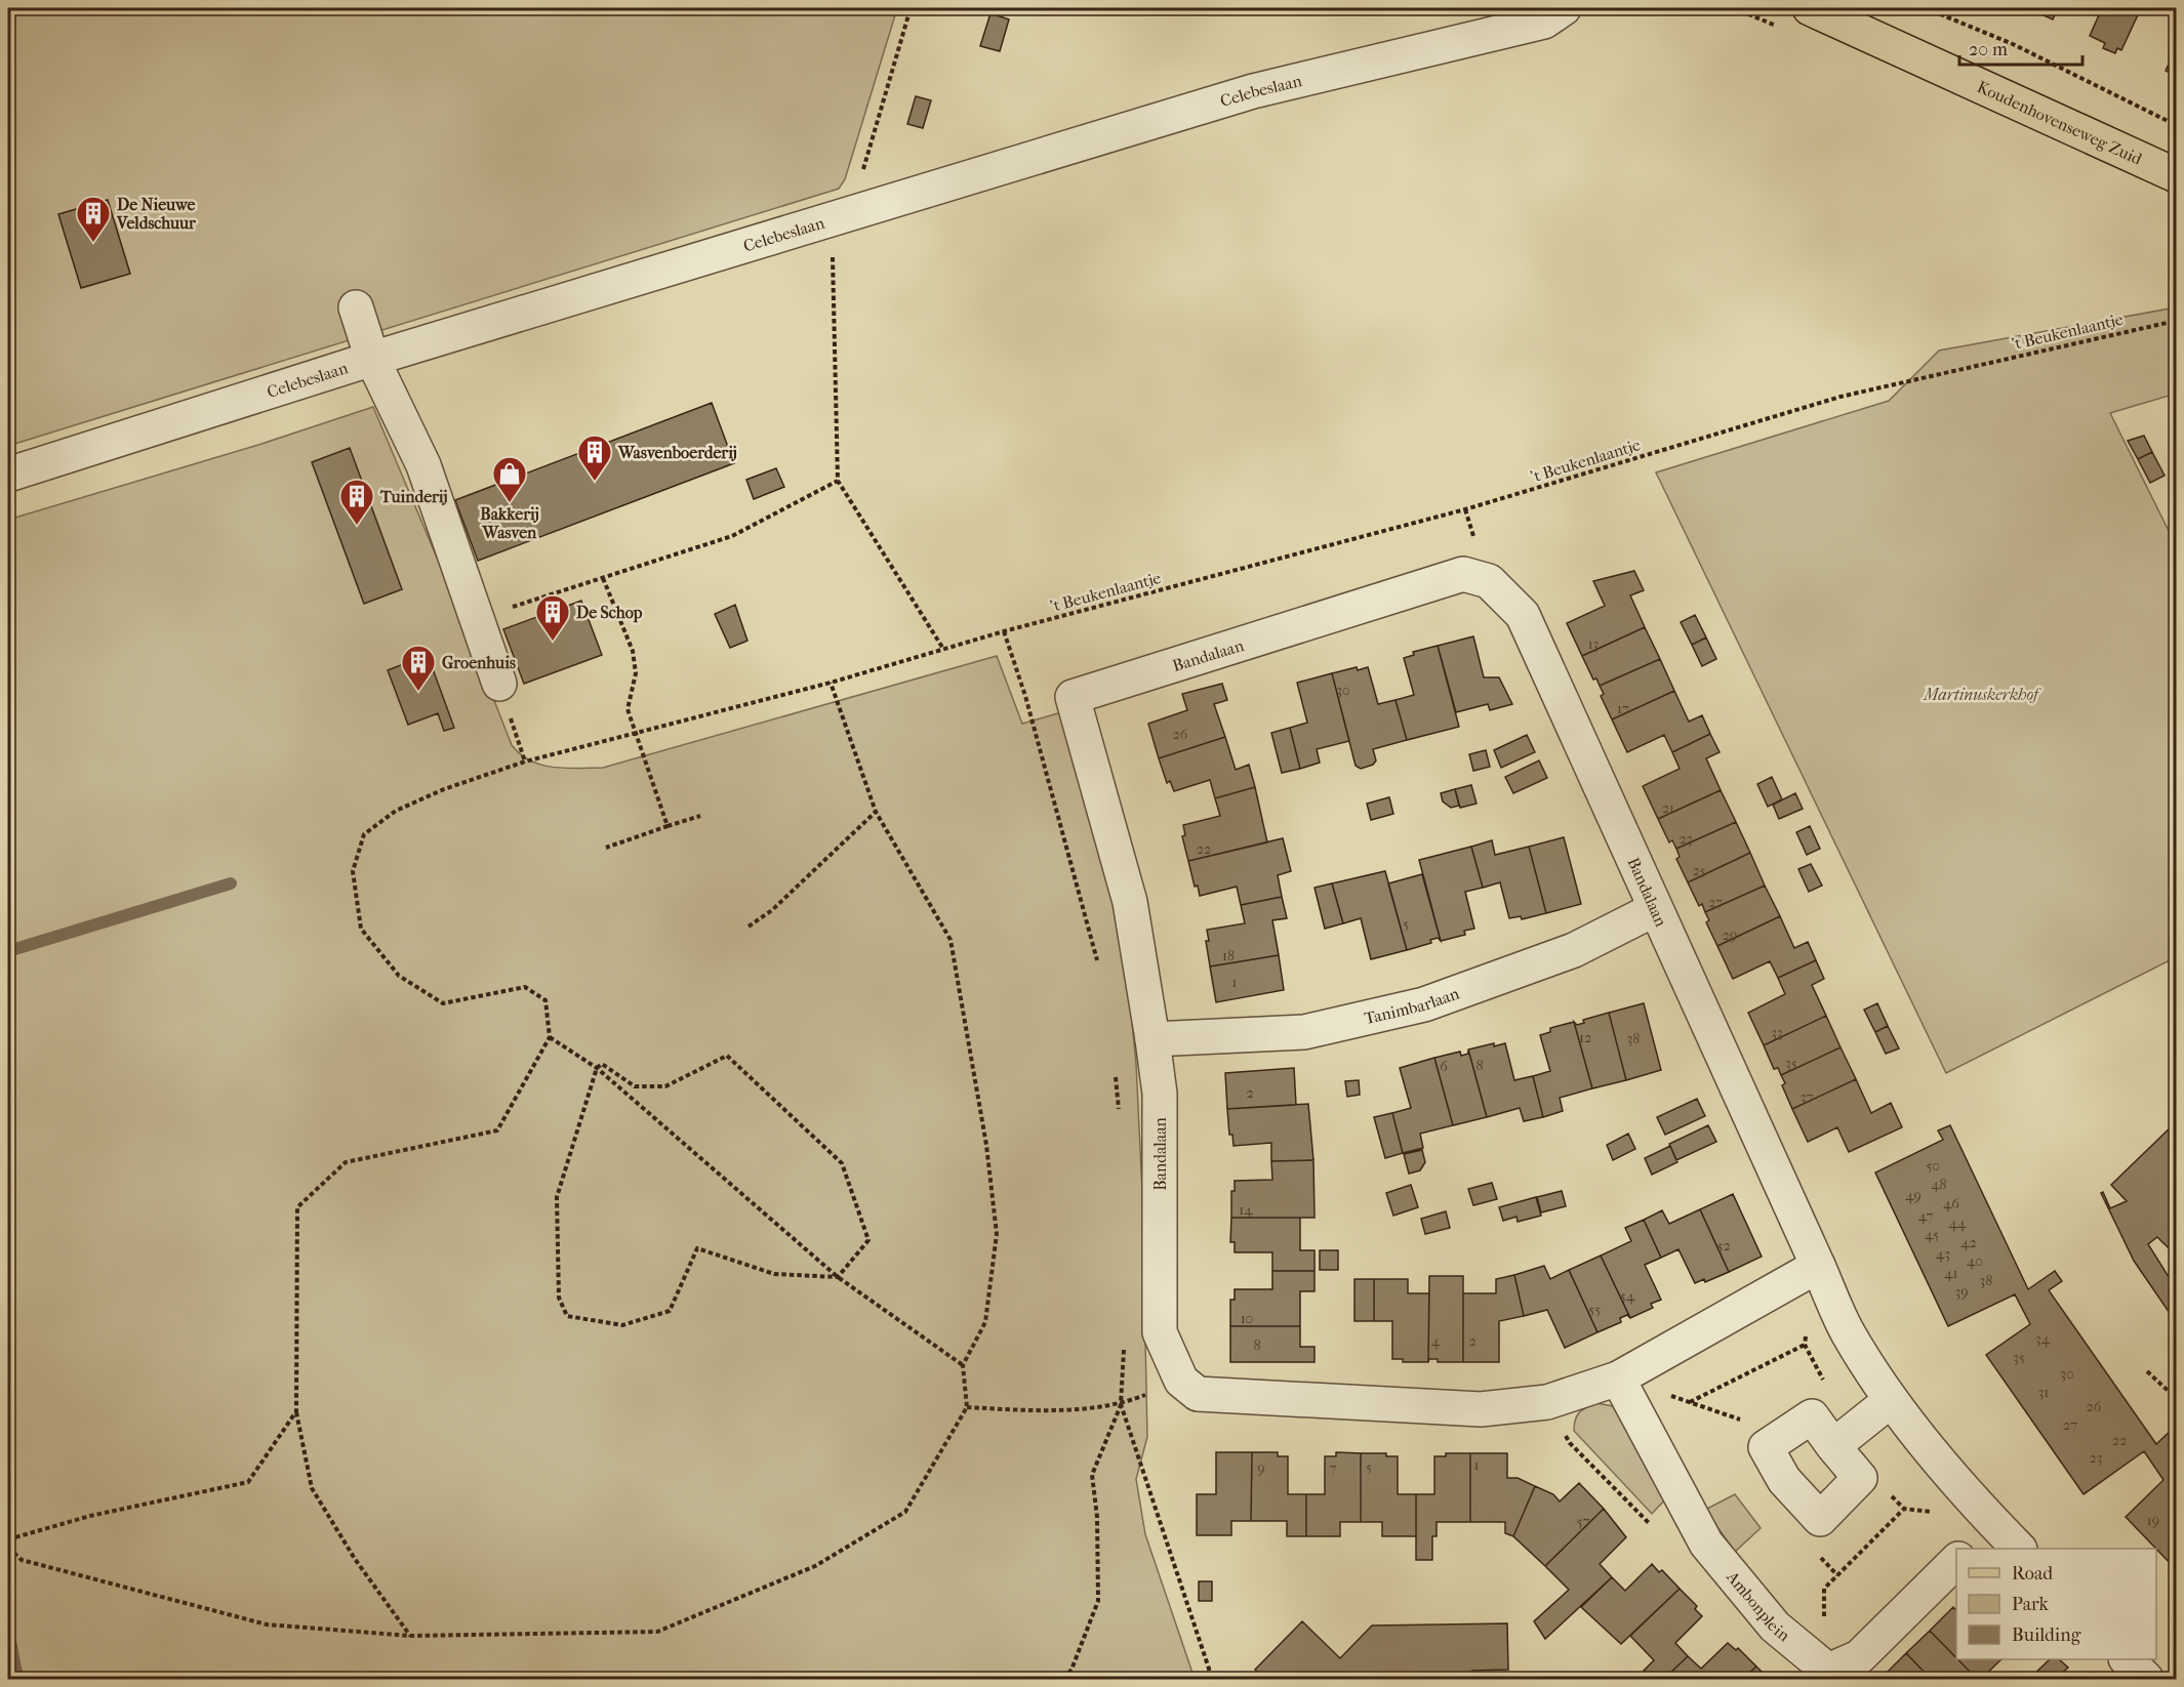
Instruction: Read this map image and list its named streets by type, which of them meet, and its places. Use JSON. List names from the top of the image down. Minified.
{"streets":{"main road":["Koudenhovenseweg Zuid"],"street":["Celebeslaan","Bandalaan","Tanimbarlaan","Ambonplein"],"path":["'t Beukenlaantje"]},"crossings":[["Bandalaan","Tanimbarlaan"],["Bandalaan","Ambonplein"]],"parks":["Martinuskerkhof"],"places":{"building":["De Nieuwe Veldschuur","Wasvenboerderij","Tuinderij","De Schop","Groenhuis"],"shop":["Bakkerij Wasven"]},"house_numbers":["13","30","17","26","21","23","22","25","27","5","29","18","1","33","12","38","35","8","6","2","37","50","48","49","46","14","47","44","45","42","52","43","40","41","38","39","54","55","10","34","4","2","8","35","30","31","26","27","22","23","1","5","9","7","19","57"],"legend":["Road","Park","Building"],"scale_bar":"20 m"}
